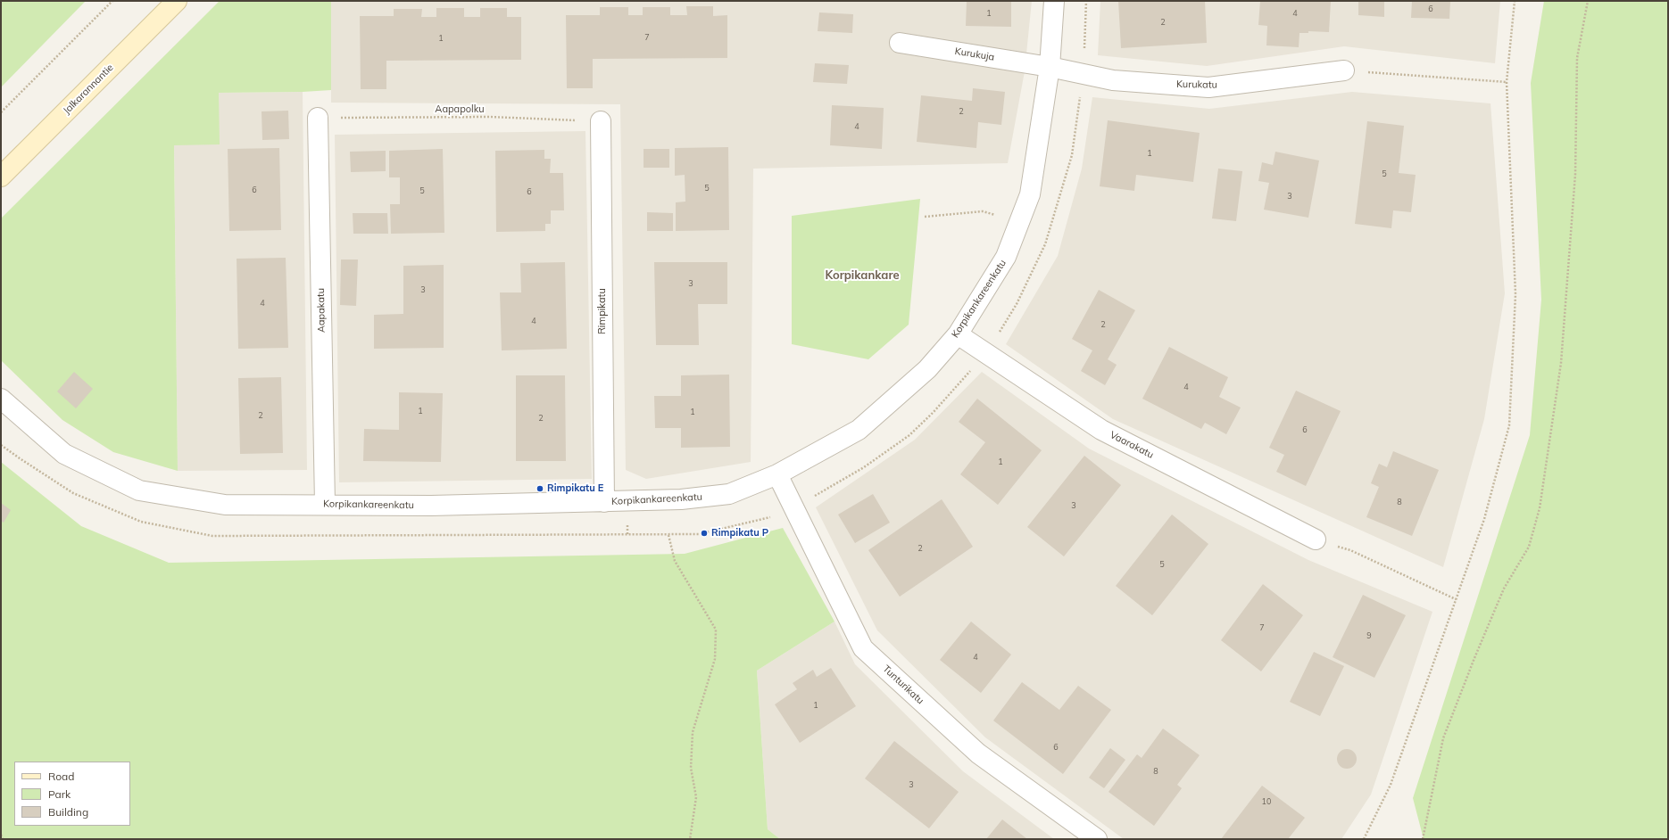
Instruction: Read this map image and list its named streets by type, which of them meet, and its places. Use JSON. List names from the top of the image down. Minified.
{"streets":{"main road":["Jalkarannantie"],"street":["Kurukuja","Kurukatu","Korpikankareenkatu","Aapakatu","Rimpikatu","Vaarakatu","Tunturikatu"],"path":["Aapapolku"]},"crossings":[["Kurukuja","Kurukatu"],["Kurukuja","Korpikankareenkatu"],["Kurukatu","Korpikankareenkatu"],["Aapapolku","Aapakatu"],["Aapapolku","Rimpikatu"],["Korpikankareenkatu","Aapakatu"],["Korpikankareenkatu","Rimpikatu"],["Korpikankareenkatu","Vaarakatu"],["Korpikankareenkatu","Tunturikatu"]],"districts":["Korpikankare"],"places":["Rimpikatu E","Rimpikatu P"],"house_numbers":["6","1","4","2","7","1","2","4","1","5","5","6","5","6","3","3","3","4","4","2","4","1","1","2","2","6","1","8","3","2","5","7","9","4","1","6","8","3","10"],"legend":["Road","Park","Building"]}
